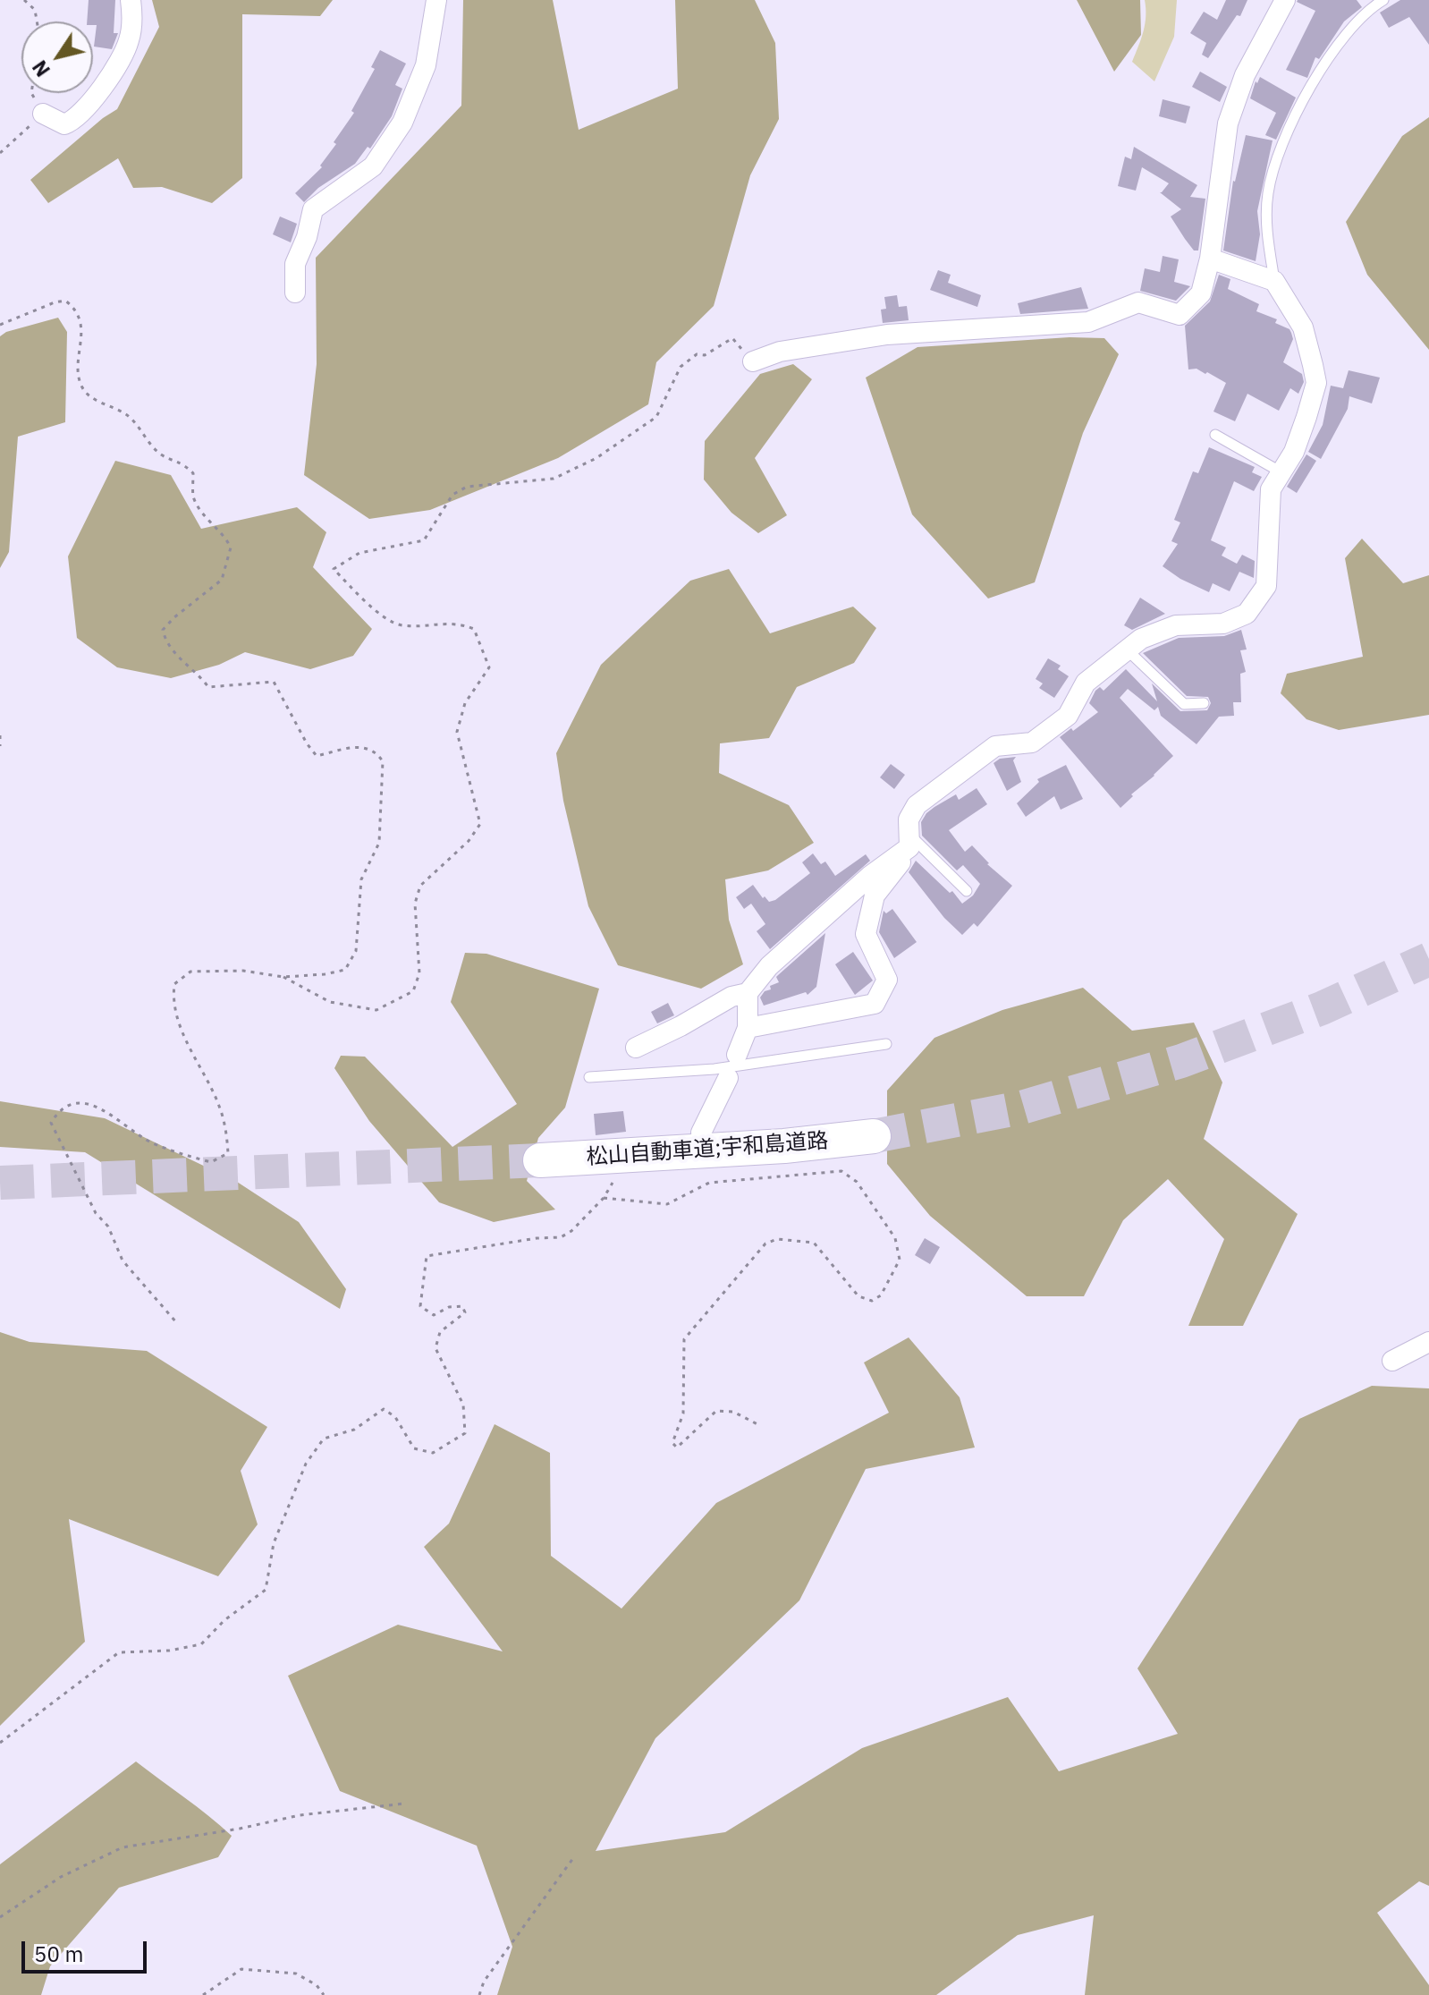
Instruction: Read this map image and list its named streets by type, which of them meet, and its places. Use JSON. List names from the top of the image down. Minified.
{"streets":{"highway":["松山自動車道;宇和島道路"]},"scale_bar":"50 m","north":"bottom left"}
